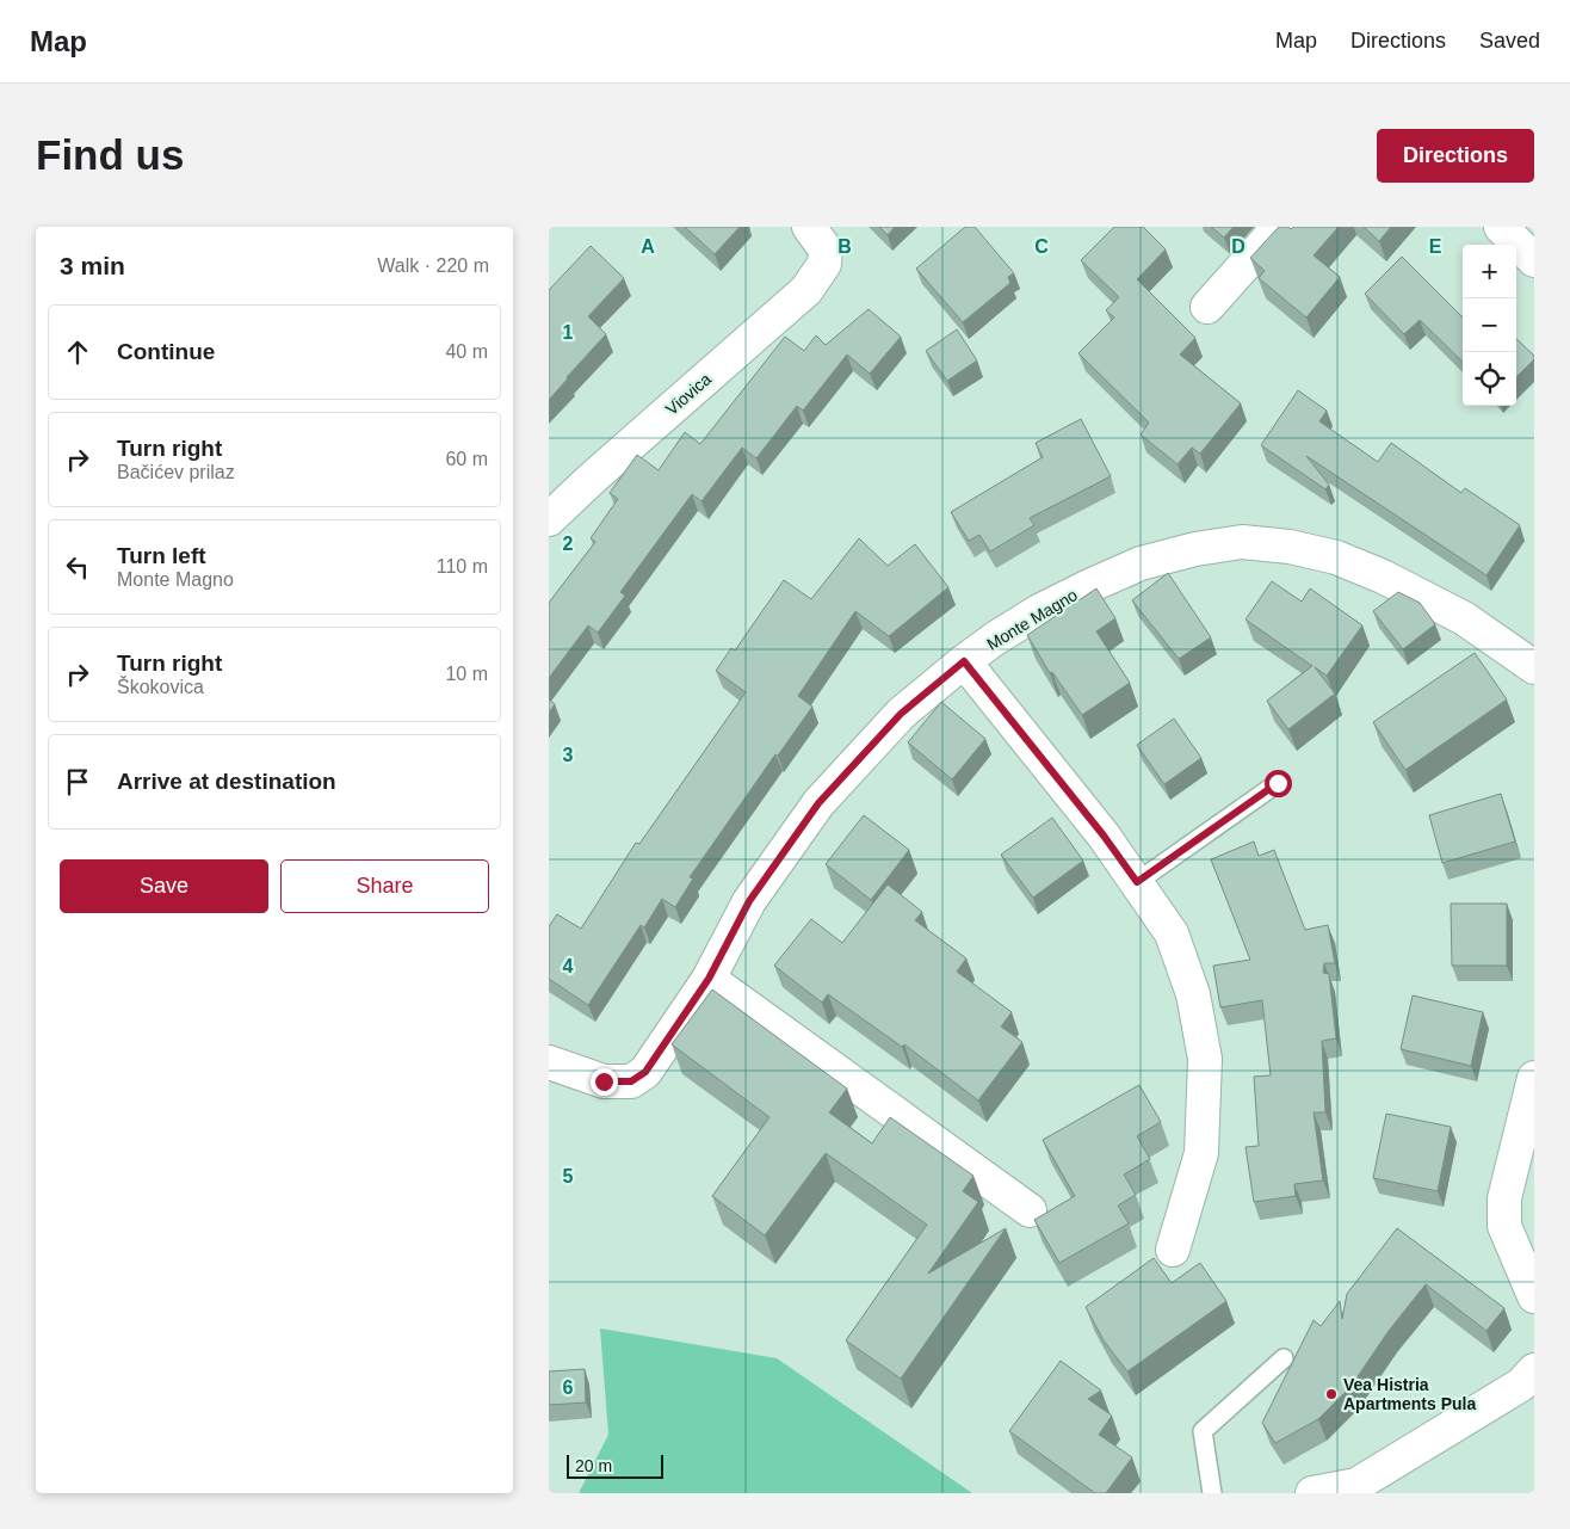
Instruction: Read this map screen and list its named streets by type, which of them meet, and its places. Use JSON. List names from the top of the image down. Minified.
{"streets":{"street":["Viovica","Monte Magno"]},"places":["Vea Histria Apartments Pula"],"scale_bar":"20 m","page":{"header":"Map","nav":["Map","Directions","Saved"],"buttons":["Directions",["Save","Share"]],"title":"Find us","heading":["3 min","Walk · 220 m"],"map_buttons":["+","−"],"list":[["Continue","40 m"],["Turn right","Bačićev prilaz","60 m"],["Turn left","Monte Magno","110 m"],["Turn right","Škokovica","10 m"],"Arrive at destination"],"scale":"20 m"},"grid":{"columns":["A","B","C","D","E"],"rows":["1","2","3","4","5","6"]}}
